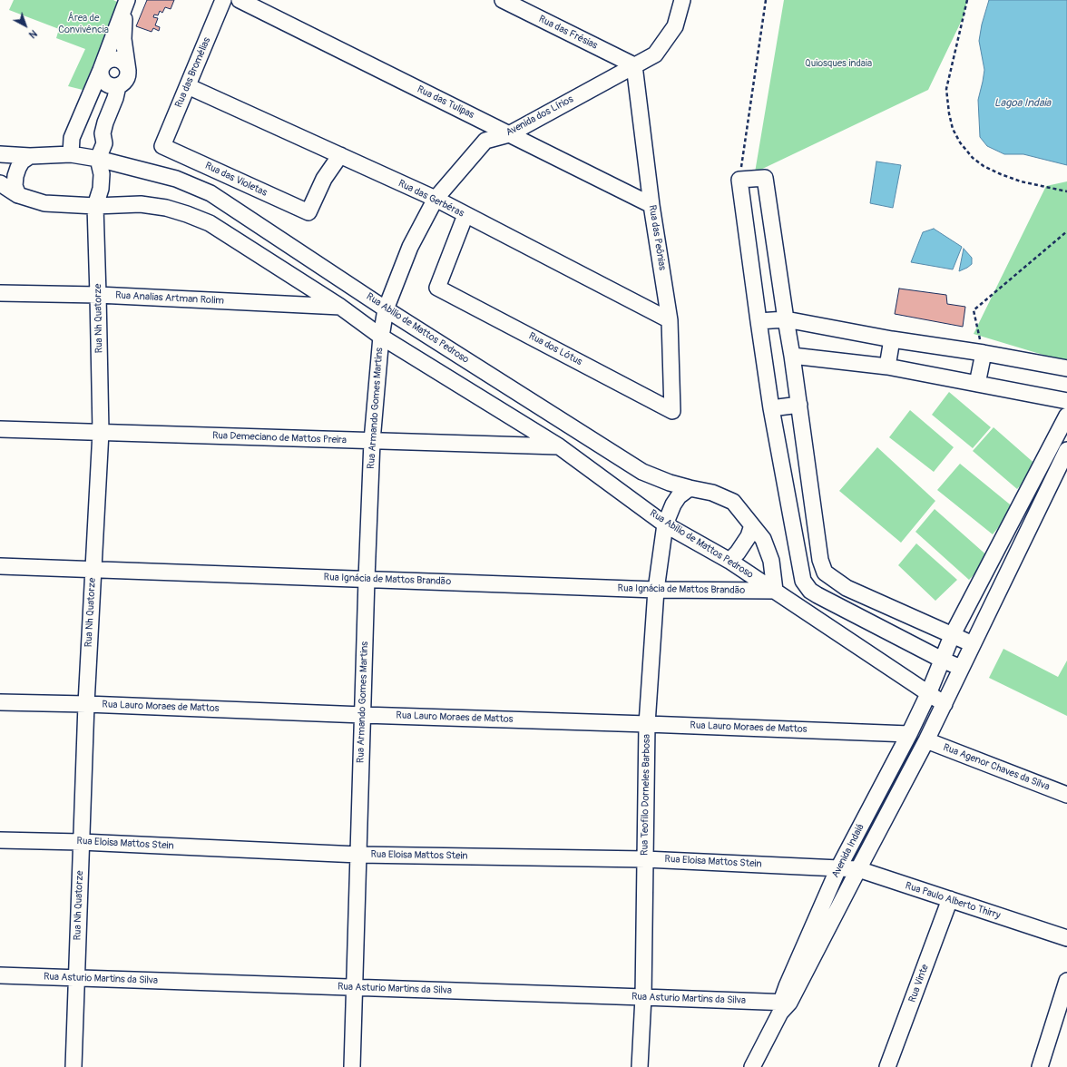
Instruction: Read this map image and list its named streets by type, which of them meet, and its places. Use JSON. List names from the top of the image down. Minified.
{"streets":{"street":["Rua das Frésias","Rua das Bromélias","Rua das Tulipas","Avenida dos Lírios","Rua das Violetas","Rua das Gerbéras","Rua das Peônias","Rua Analias Artman Rolim","Rua Nh Quatorze","Rua Abilio de Mattos Pedroso","Rua dos Lótus","Rua Armando Gomes Martins","Rua Demeciano de Mattos Preira","Rua Ignácia de Mattos Brandão","Rua Lauro Moraes de Mattos","Rua Agenor Chaves da Silva","Rua Teofilo Dorneles Barbosa","Rua Eloisa Mattos Stein","Avenida Indaiá","Rua Paulo Alberto Thirry","Rua Asturio Martins da Silva","Rua Vinte"]},"crossings":[["Rua das Frésias","Avenida dos Lírios"],["Rua das Frésias","Rua das Peônias"],["Rua das Bromélias","Rua das Violetas"],["Rua das Bromélias","Rua das Gerbéras"],["Rua das Tulipas","Avenida dos Lírios"],["Rua das Tulipas","Rua das Peônias"],["Avenida dos Lírios","Rua das Gerbéras"],["Avenida dos Lírios","Rua das Peônias"],["Avenida dos Lírios","Rua Abilio de Mattos Pedroso"],["Avenida dos Lírios","Rua Armando Gomes Martins"],["Rua das Violetas","Rua das Gerbéras"],["Rua das Gerbéras","Rua das Peônias"],["Rua das Gerbéras","Rua dos Lótus"],["Rua das Peônias","Rua dos Lótus"],["Rua Analias Artman Rolim","Rua Nh Quatorze"],["Rua Analias Artman Rolim","Rua Abilio de Mattos Pedroso"],["Rua Nh Quatorze","Rua Abilio de Mattos Pedroso"],["Rua Nh Quatorze","Rua Demeciano de Mattos Preira"],["Rua Nh Quatorze","Rua Ignácia de Mattos Brandão"],["Rua Nh Quatorze","Rua Lauro Moraes de Mattos"],["Rua Nh Quatorze","Rua Eloisa Mattos Stein"],["Rua Nh Quatorze","Rua Asturio Martins da Silva"],["Rua Abilio de Mattos Pedroso","Rua Armando Gomes Martins"],["Rua Abilio de Mattos Pedroso","Rua Demeciano de Mattos Preira"],["Rua Abilio de Mattos Pedroso","Rua Ignácia de Mattos Brandão"],["Rua Abilio de Mattos Pedroso","Rua Teofilo Dorneles Barbosa"],["Rua Abilio de Mattos Pedroso","Avenida Indaiá"],["Rua Armando Gomes Martins","Rua Demeciano de Mattos Preira"],["Rua Armando Gomes Martins","Rua Ignácia de Mattos Brandão"],["Rua Armando Gomes Martins","Rua Lauro Moraes de Mattos"],["Rua Armando Gomes Martins","Rua Eloisa Mattos Stein"],["Rua Armando Gomes Martins","Rua Asturio Martins da Silva"],["Rua Ignácia de Mattos Brandão","Rua Teofilo Dorneles Barbosa"],["Rua Lauro Moraes de Mattos","Rua Teofilo Dorneles Barbosa"],["Rua Lauro Moraes de Mattos","Avenida Indaiá"],["Rua Agenor Chaves da Silva","Avenida Indaiá"],["Rua Teofilo Dorneles Barbosa","Rua Eloisa Mattos Stein"],["Rua Teofilo Dorneles Barbosa","Rua Asturio Martins da Silva"],["Rua Eloisa Mattos Stein","Avenida Indaiá"],["Rua Eloisa Mattos Stein","Rua Paulo Alberto Thirry"],["Avenida Indaiá","Rua Paulo Alberto Thirry"],["Avenida Indaiá","Rua Asturio Martins da Silva"],["Rua Paulo Alberto Thirry","Rua Vinte"]],"water":["Lagoa Indaia"],"parks":["Área de Convivência","Quiosques indaia"],"north":"bottom right"}
